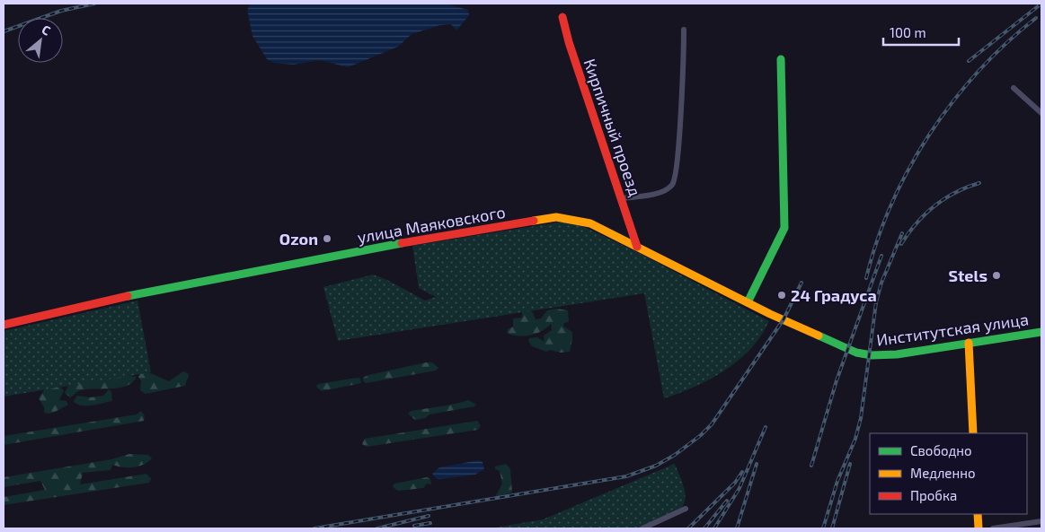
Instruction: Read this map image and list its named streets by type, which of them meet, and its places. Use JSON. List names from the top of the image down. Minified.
{"streets":{"street":["Кирпичный проезд","улица Маяковского","Институтская улица"]},"crossings":[["Кирпичный проезд","улица Маяковского"],["улица Маяковского","Институтская улица"]],"places":["Ozon","Stels","24 Градуса"],"legend":["Свободно","Медленно","Пробка"],"scale_bar":"100 m","north":"top right"}
